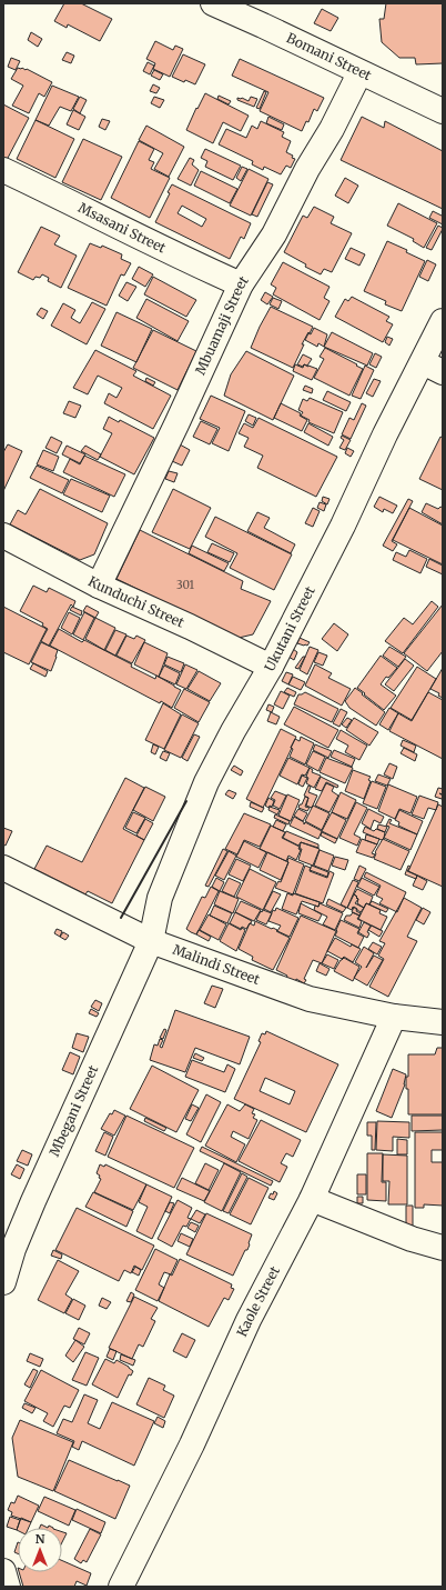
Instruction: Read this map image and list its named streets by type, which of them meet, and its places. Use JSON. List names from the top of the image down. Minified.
{"streets":{"street":["Bomani Street","Msasani Street","Mbuamaji Street","Kunduchi Street","Ukutani Street","Malindi Street","Mbegani Street","Kaole Street"]},"crossings":[["Bomani Street","Mbuamaji Street"],["Msasani Street","Mbuamaji Street"],["Mbuamaji Street","Kunduchi Street"],["Kunduchi Street","Ukutani Street"],["Ukutani Street","Malindi Street"],["Ukutani Street","Mbegani Street"],["Malindi Street","Mbegani Street"],["Malindi Street","Kaole Street"]],"house_numbers":["301"],"north":"top"}
